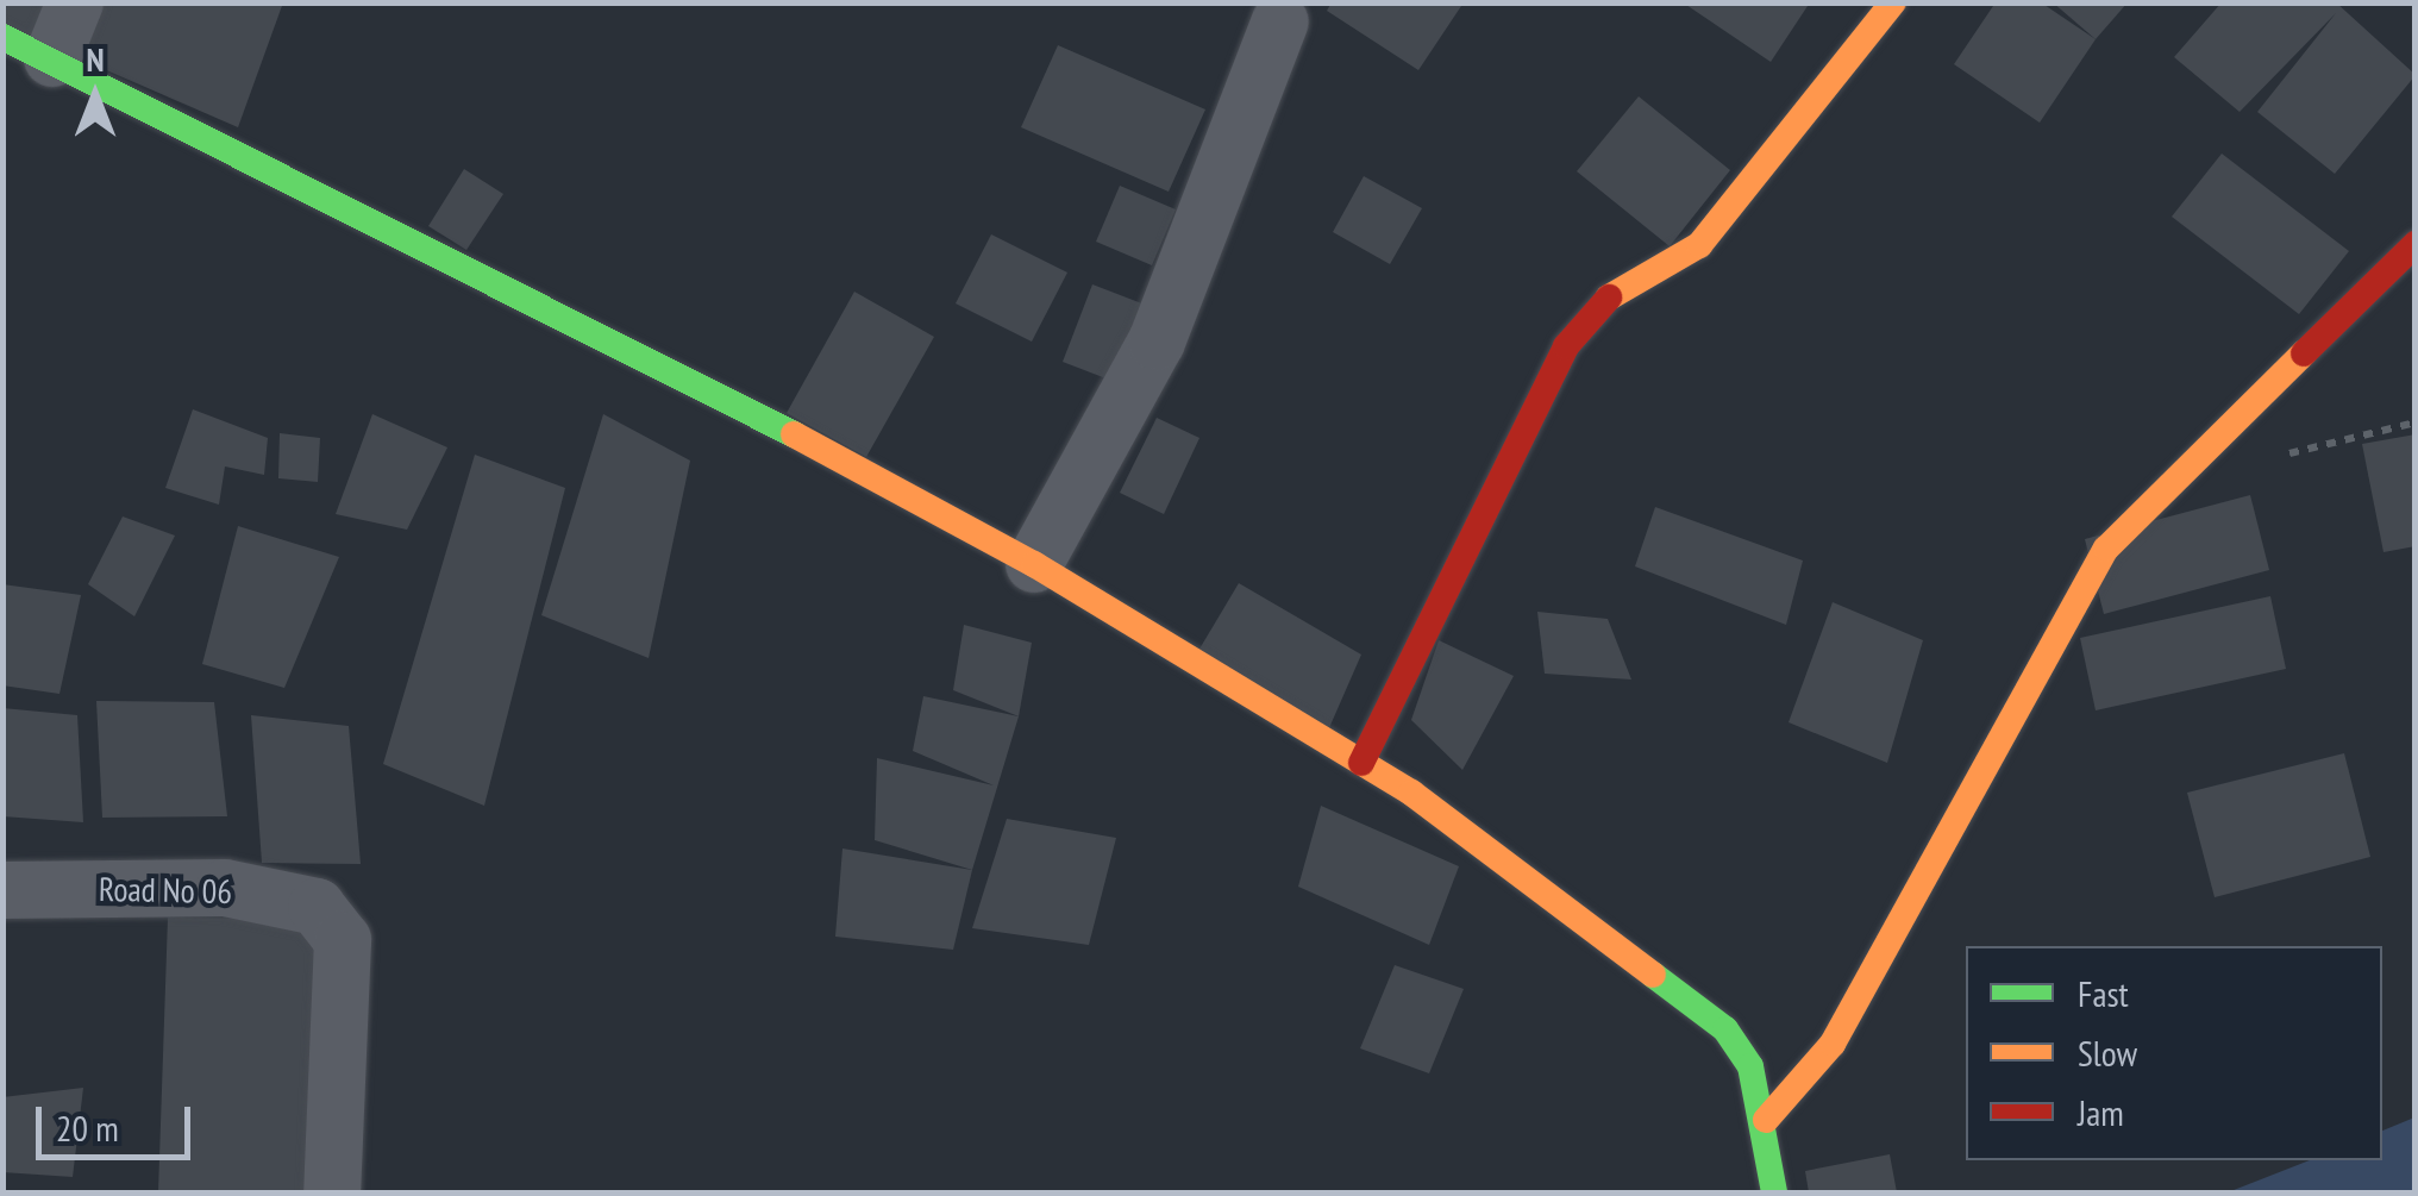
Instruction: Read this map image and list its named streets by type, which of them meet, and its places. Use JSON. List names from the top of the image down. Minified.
{"streets":{"street":["Road No 06"]},"legend":["Fast","Slow","Jam"],"scale_bar":"20 m","north":"top"}
